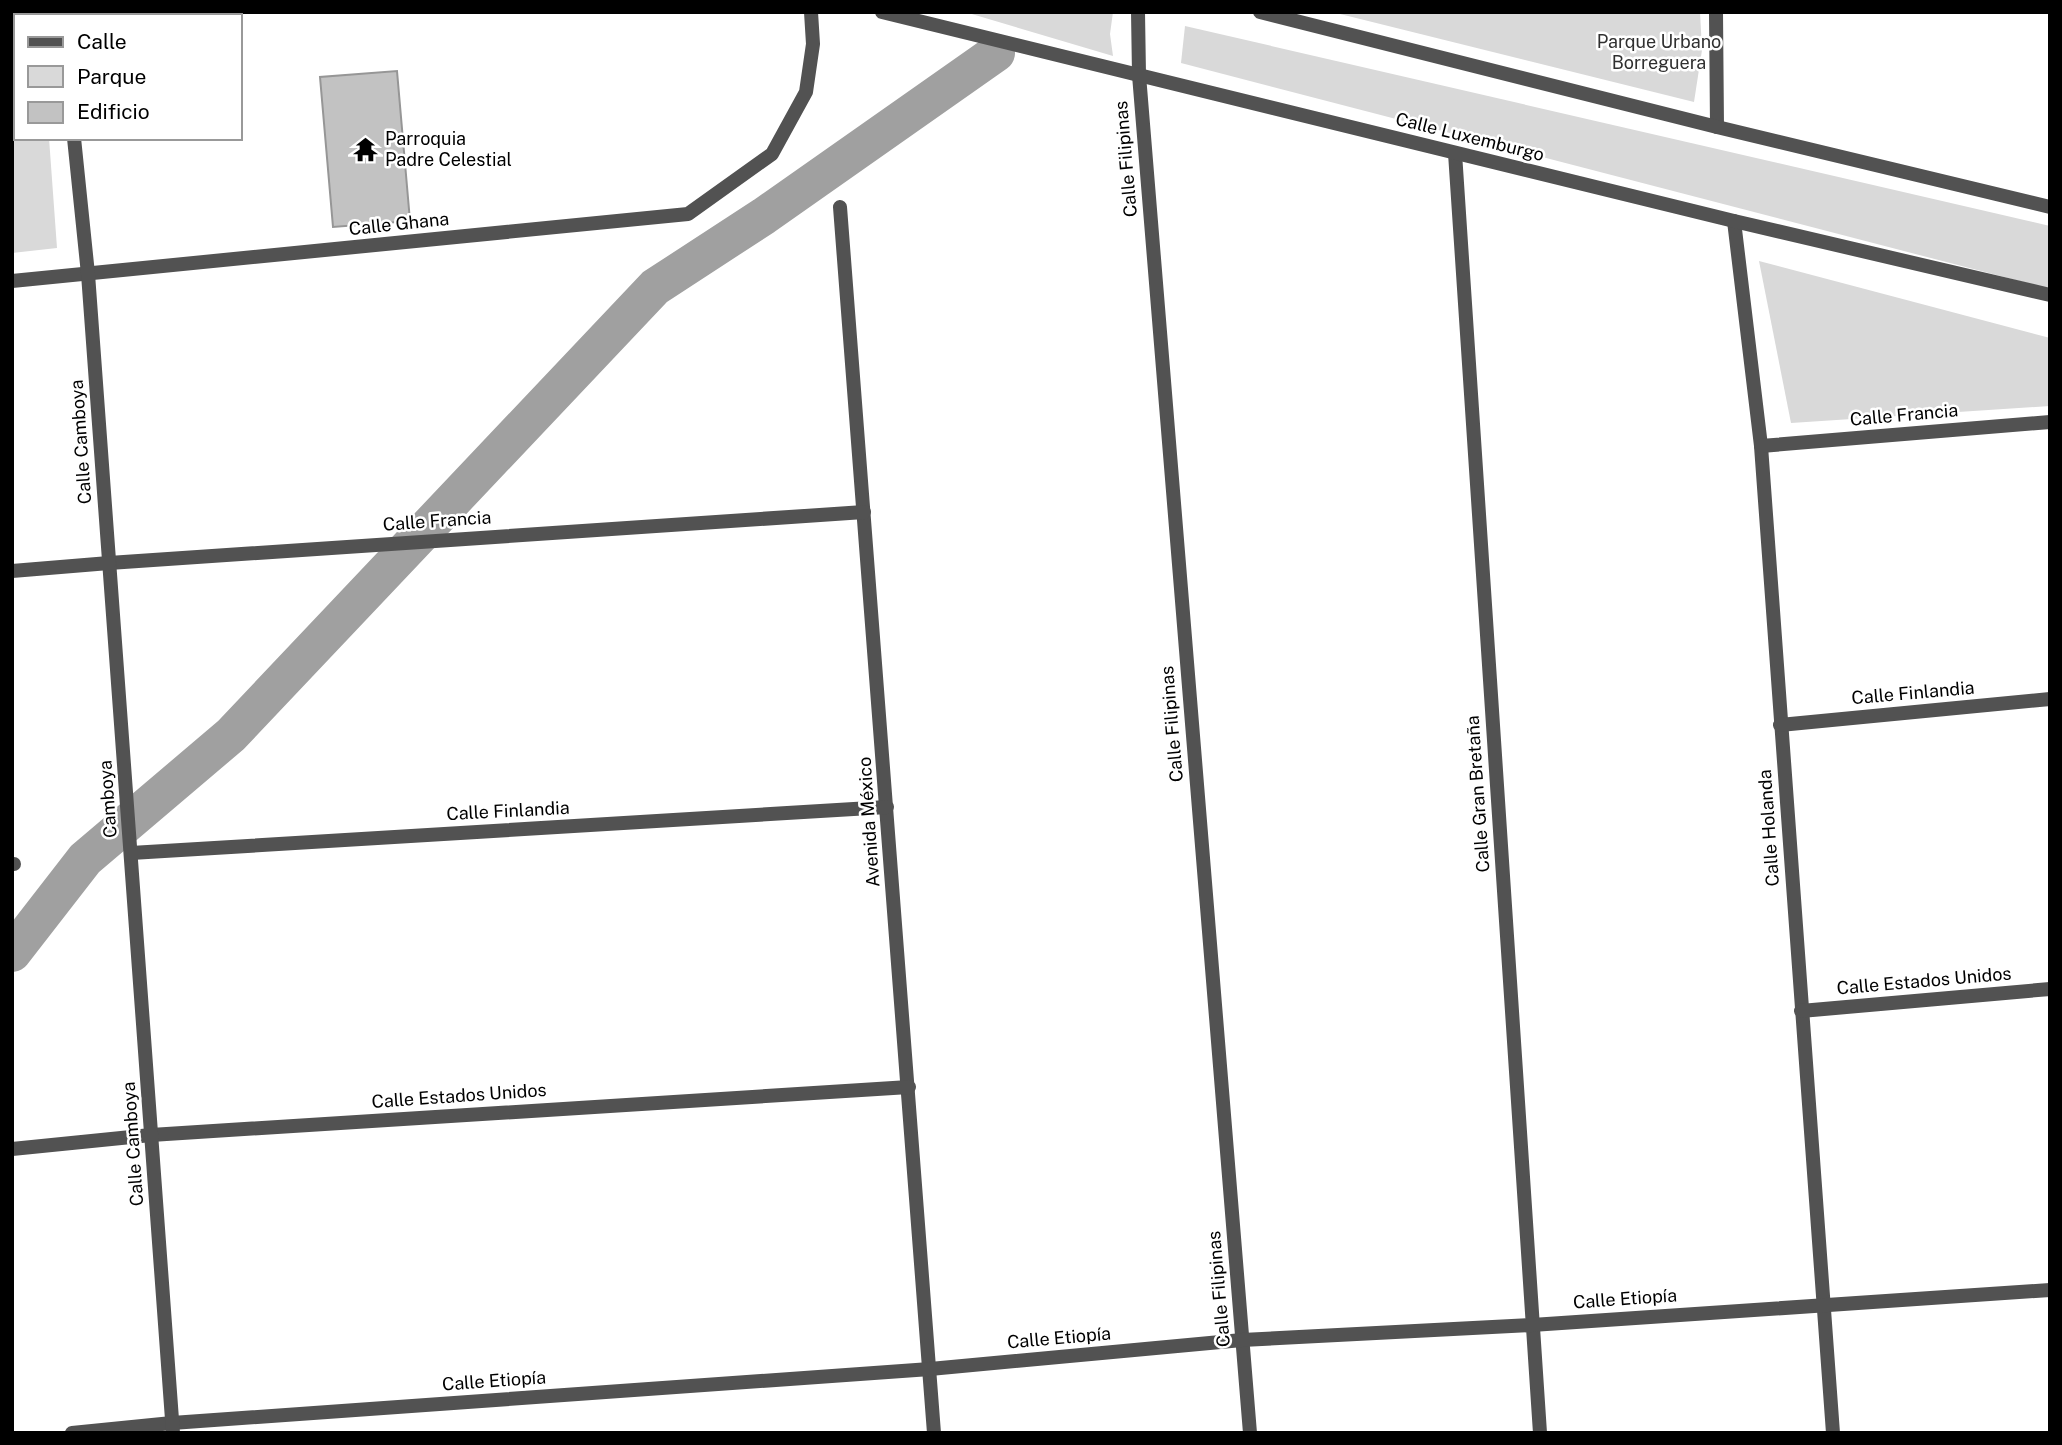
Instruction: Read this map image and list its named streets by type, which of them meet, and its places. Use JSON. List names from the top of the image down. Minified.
{"streets":{"street":["Calle Luxemburgo","Calle Filipinas","Calle Ghana","Calle Francia","Calle Camboya","Calle Finlandia","Calle Gran Bretaña","Camboya","Avenida México","Calle Holanda","Calle Estados Unidos","Calle Etiopía"]},"crossings":[["Calle Luxemburgo","Calle Filipinas"],["Calle Luxemburgo","Calle Gran Bretaña"],["Calle Luxemburgo","Calle Holanda"],["Calle Filipinas","Calle Etiopía"],["Calle Ghana","Calle Camboya"],["Calle Francia","Calle Camboya"],["Calle Francia","Avenida México"],["Calle Francia","Calle Holanda"],["Calle Camboya","Calle Finlandia"],["Calle Camboya","Camboya"],["Calle Camboya","Calle Estados Unidos"],["Calle Camboya","Calle Etiopía"],["Calle Finlandia","Camboya"],["Calle Finlandia","Avenida México"],["Calle Finlandia","Calle Holanda"],["Calle Gran Bretaña","Calle Etiopía"],["Avenida México","Calle Estados Unidos"],["Avenida México","Calle Etiopía"],["Calle Holanda","Calle Estados Unidos"],["Calle Holanda","Calle Etiopía"]],"parks":["Parque Urbano Borreguera"],"places":{"temple":["Parroquia Padre Celestial"]},"legend":["Calle","Parque","Edificio"]}
